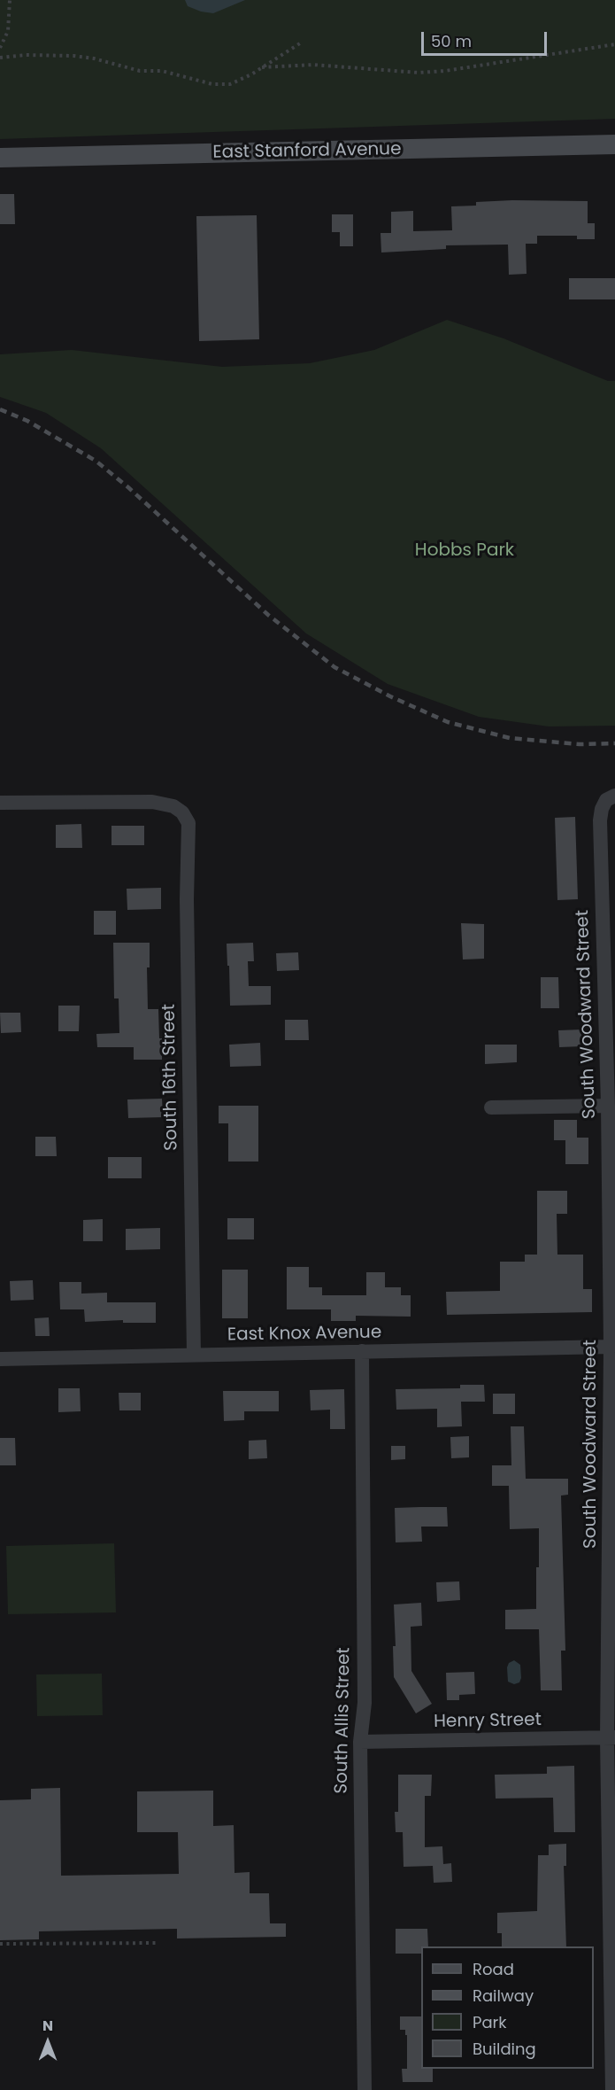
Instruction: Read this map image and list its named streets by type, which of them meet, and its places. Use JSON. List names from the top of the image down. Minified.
{"streets":{"main road":["East Stanford Avenue"],"street":["South Woodward Street","South 16th Street","East Knox Avenue","South Allis Street","Henry Street"]},"crossings":[["South Woodward Street","East Knox Avenue"],["South Woodward Street","Henry Street"],["South 16th Street","East Knox Avenue"],["East Knox Avenue","South Allis Street"],["South Allis Street","Henry Street"]],"parks":["Hobbs Park"],"legend":["Road","Railway","Park","Building"],"scale_bar":"50 m","north":"top"}
